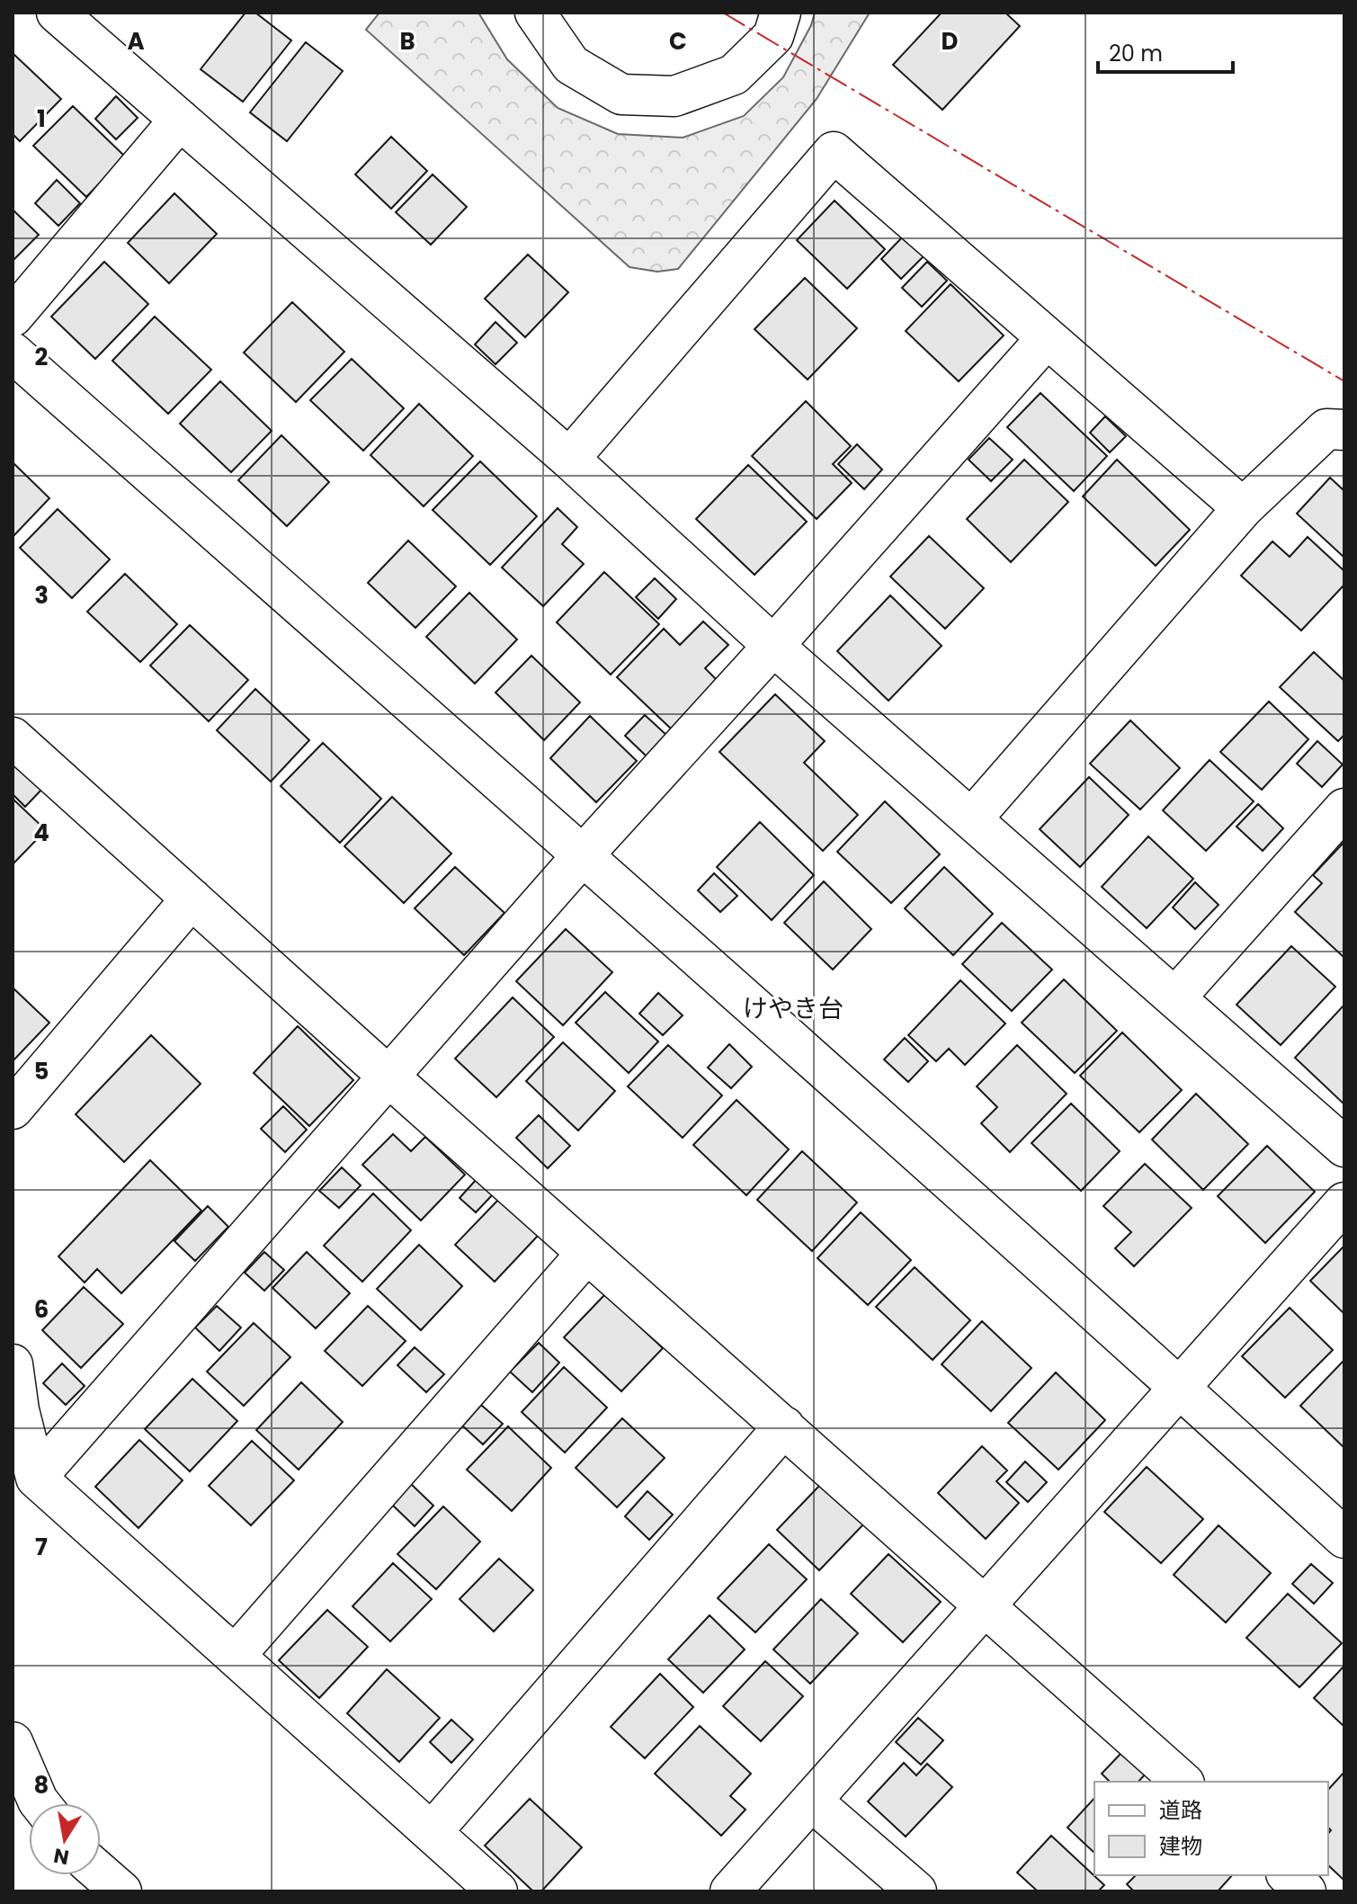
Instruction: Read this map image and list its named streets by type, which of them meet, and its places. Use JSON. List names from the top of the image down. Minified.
{"districts":["けやき台"],"legend":["道路","建物"],"scale_bar":"20 m","north":"bottom","grid":{"columns":["A","B","C","D"],"rows":["1","2","3","4","5","6","7","8"]}}
